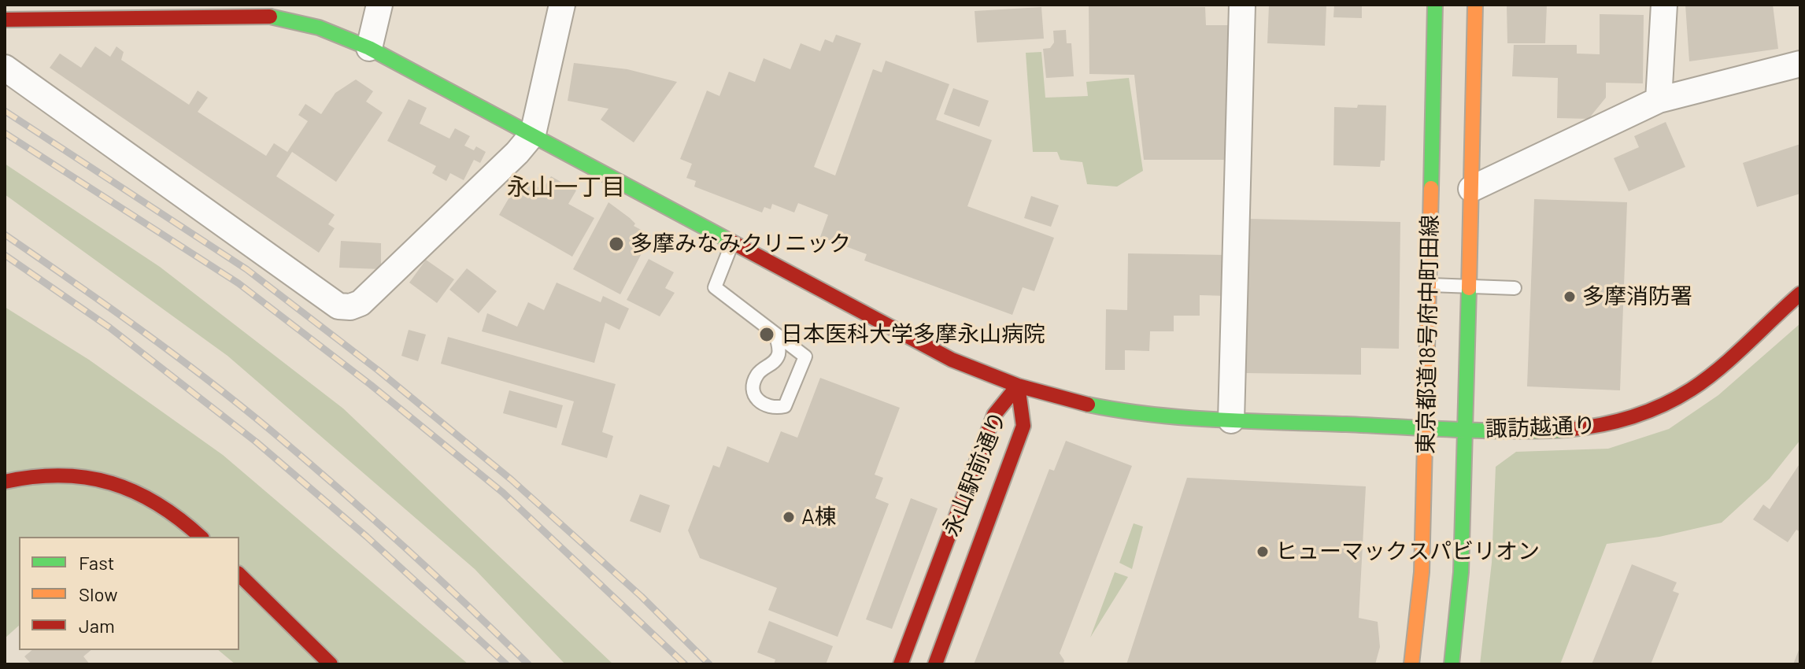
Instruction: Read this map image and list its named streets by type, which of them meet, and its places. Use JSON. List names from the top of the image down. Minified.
{"streets":{"street":["東京都道18号府中町田線","諏訪越通り","永山駅前通り"]},"crossings":[["東京都道18号府中町田線","諏訪越通り"],["諏訪越通り","永山駅前通り"]],"districts":["永山一丁目"],"places":["多摩みなみクリニック","多摩消防署","日本医科大学多摩永山病院","A棟","ヒューマックスパビリオン"],"legend":["Fast","Slow","Jam"]}
